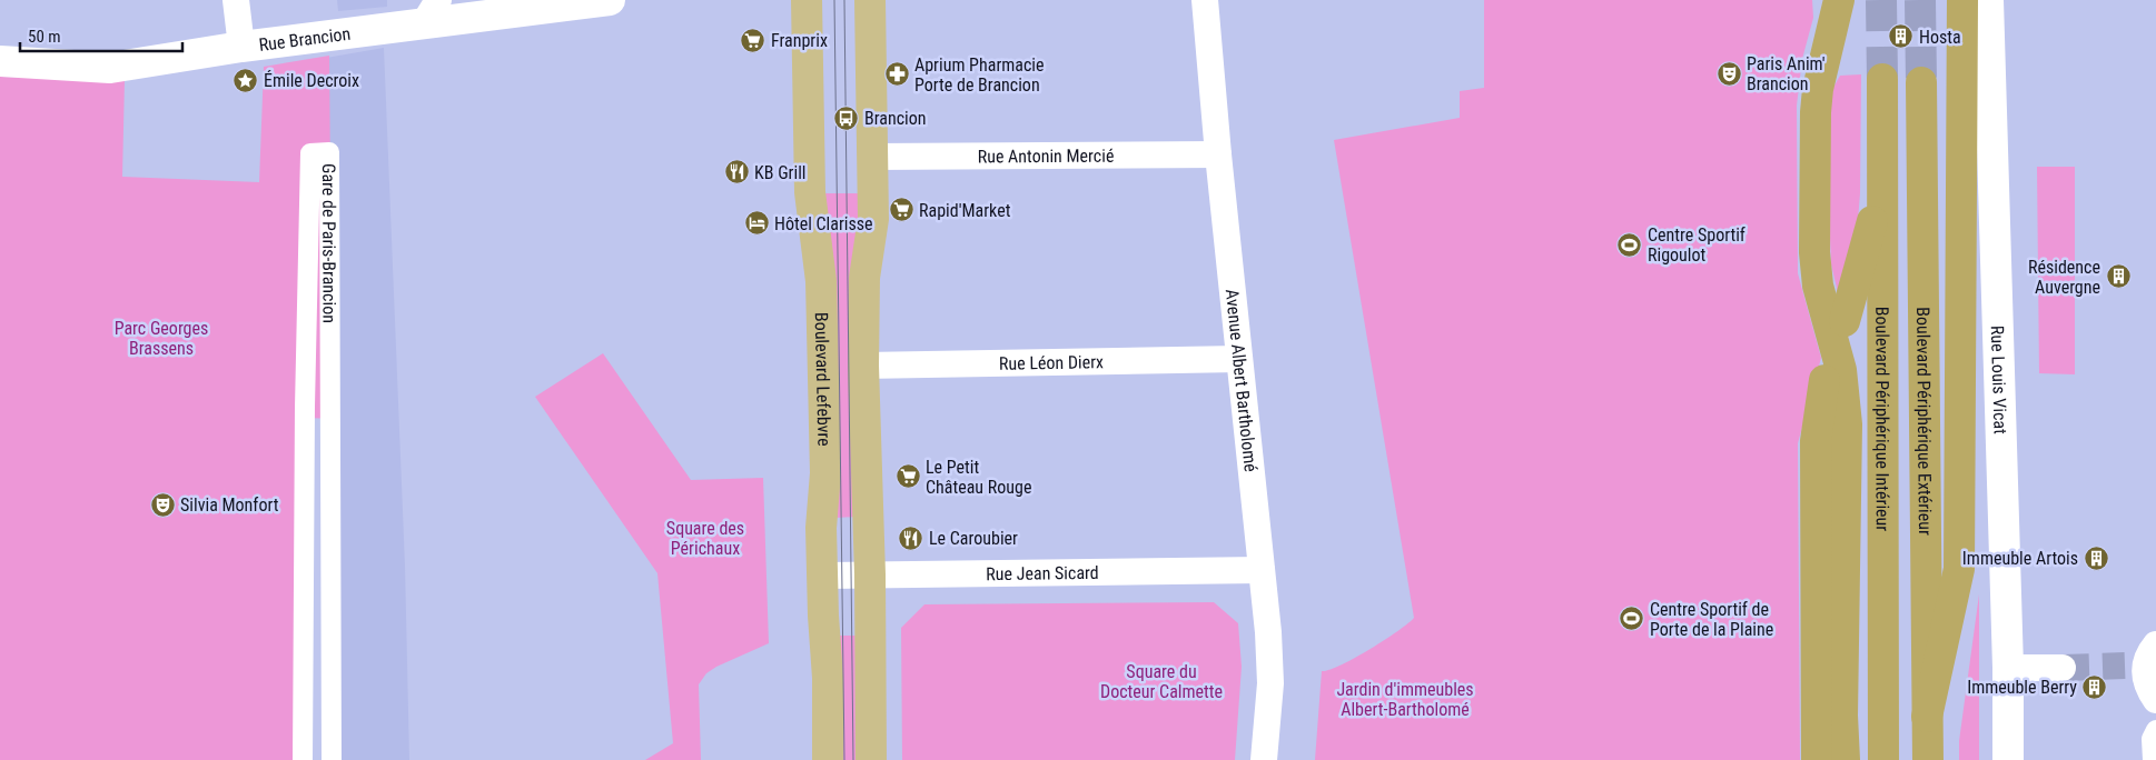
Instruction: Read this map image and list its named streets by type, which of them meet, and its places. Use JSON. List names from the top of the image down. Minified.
{"streets":{"highway":["Boulevard Périphérique Intérieur","Boulevard Périphérique Extérieur"],"main road":["Boulevard Lefebvre"],"street":["Rue Brancion","Rue Antonin Mercié","Gare de Paris-Brancion","Rue Léon Dierx","Avenue Albert Bartholomé","Rue Louis Vicat","Rue Jean Sicard"]},"crossings":[["Rue Antonin Mercié","Avenue Albert Bartholomé"],["Rue Léon Dierx","Avenue Albert Bartholomé"],["Boulevard Lefebvre","Rue Jean Sicard"],["Avenue Albert Bartholomé","Rue Jean Sicard"]],"parks":["Parc Georges Brassens","Square des Périchaux","Square du Docteur Calmette","Jardin d'immeubles Albert-Bartholomé"],"places":{"building":["Hosta","Résidence Auvergne","Immeuble Artois","Immeuble Berry"],"supermarket":["Franprix","Rapid'Market","Le Petit Château Rouge"],"theatre":["Paris Anim' Brancion","Silvia Monfort"],"pharmacy":["Aprium Pharmacie Porte de Brancion"],"place":["Émile Decroix"],"bus stop":["Brancion"],"restaurant":["KB Grill","Le Caroubier"],"hotel":["Hôtel Clarisse"],"sports":["Centre Sportif Rigoulot","Centre Sportif de Porte de la Plaine"]},"scale_bar":"50 m"}
